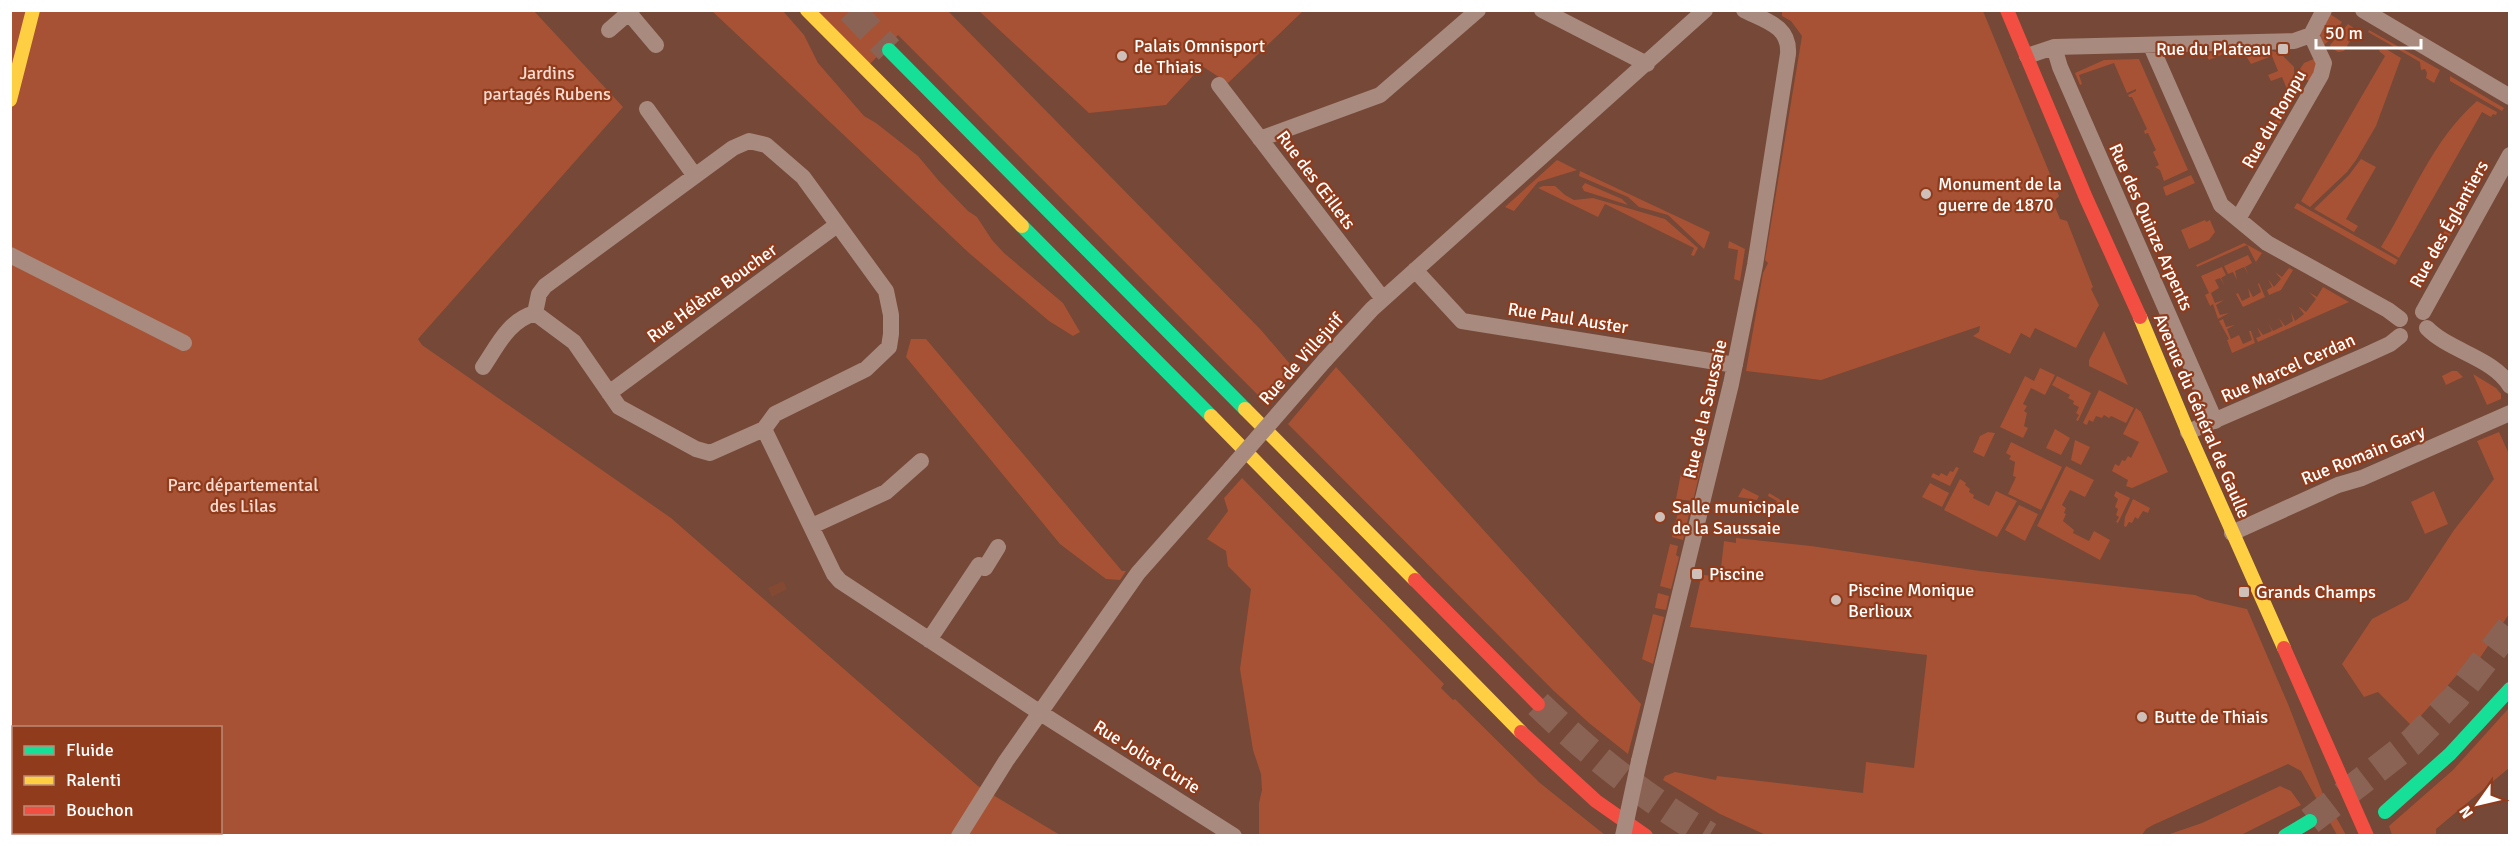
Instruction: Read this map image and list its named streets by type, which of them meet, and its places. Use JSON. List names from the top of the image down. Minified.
{"streets":{"main road":["Avenue du Général de Gaulle"],"street":["Rue du Rompu","Rue des Œillets","Rue des Églantiers","Rue des Quinze Arpents","Rue Hélène Boucher","Rue Paul Auster","Rue de Villejuif","Rue Marcel Cerdan","Rue de la Saussaie","Rue Romain Gary","Rue Joliot Curie"]},"crossings":[["Rue des Œillets","Rue de Villejuif"],["Rue des Églantiers","Rue Marcel Cerdan"],["Rue des Quinze Arpents","Rue Marcel Cerdan"],["Rue Paul Auster","Rue de Villejuif"],["Rue Paul Auster","Rue de la Saussaie"],["Rue de Villejuif","Rue Joliot Curie"],["Rue Marcel Cerdan","Avenue du Général de Gaulle"],["Avenue du Général de Gaulle","Rue Romain Gary"]],"parks":["Jardins partagés Rubens","Parc départemental des Lilas"],"places":{"transit":["Rue du Plateau","Piscine","Grands Champs"],"other":["Palais Omnisport de Thiais","Monument de la guerre de 1870","Salle municipale de la Saussaie","Piscine Monique Berlioux","Butte de Thiais"]},"legend":["Fluide","Ralenti","Bouchon"],"scale_bar":"50 m","north":"bottom left"}
